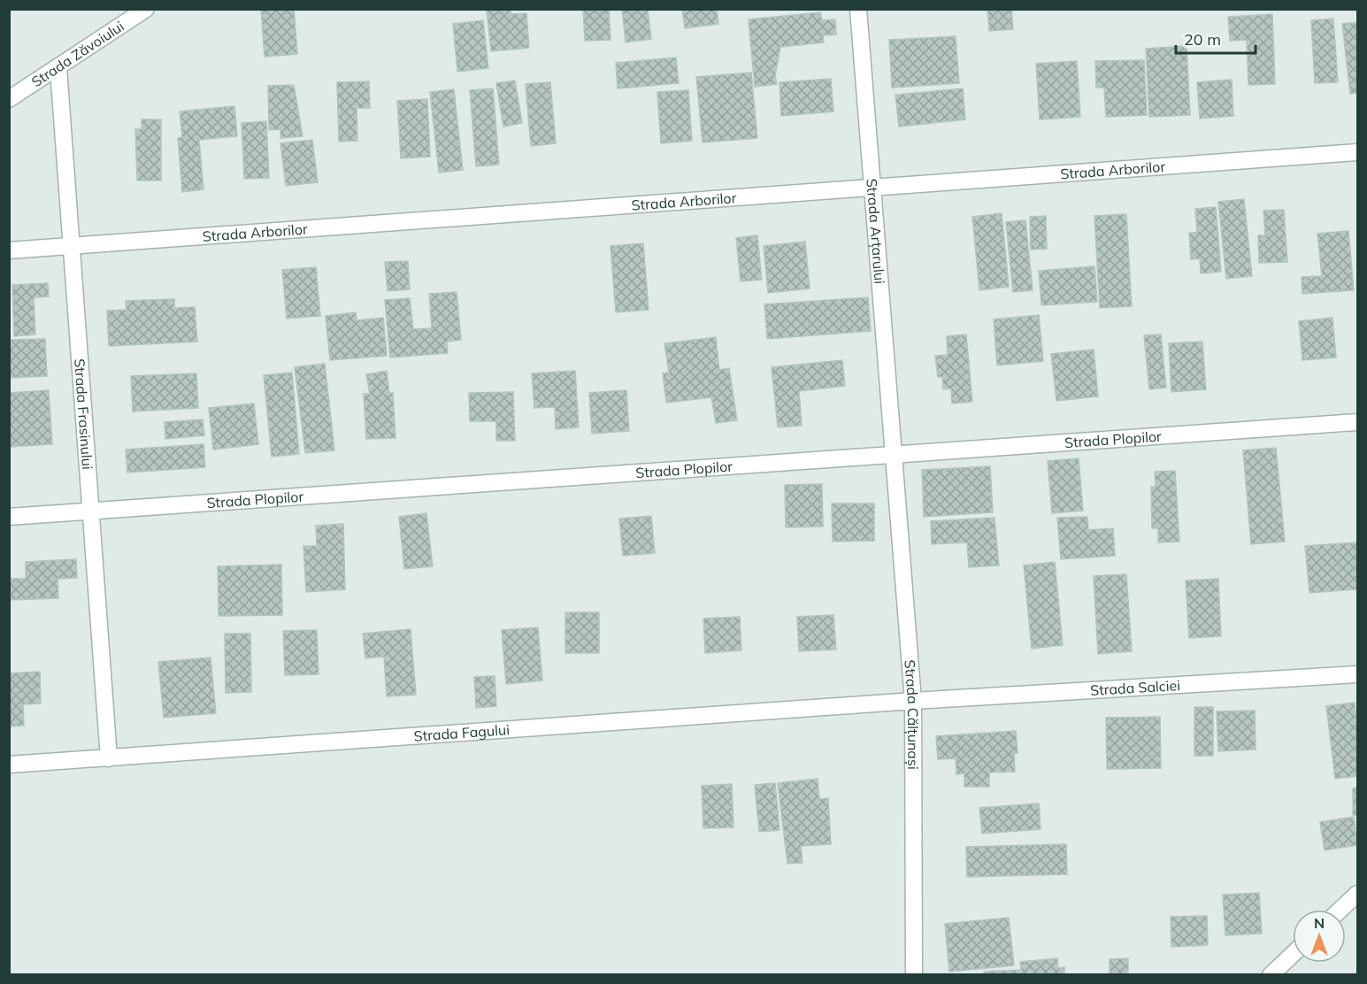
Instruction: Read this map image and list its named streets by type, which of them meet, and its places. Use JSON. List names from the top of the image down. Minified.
{"streets":{"street":["Strada Zăvoiului","Strada Arborilor","Strada Arțarului","Strada Frasinului","Strada Plopilor","Strada Salciei","Strada Călțunași","Strada Fagului"]},"crossings":[["Strada Zăvoiului","Strada Frasinului"],["Strada Arborilor","Strada Arțarului"],["Strada Arborilor","Strada Frasinului"],["Strada Arțarului","Strada Plopilor"],["Strada Arțarului","Strada Călțunași"],["Strada Frasinului","Strada Plopilor"],["Strada Frasinului","Strada Fagului"],["Strada Plopilor","Strada Călțunași"],["Strada Salciei","Strada Călțunași"],["Strada Salciei","Strada Fagului"],["Strada Călțunași","Strada Fagului"]],"scale_bar":"20 m","north":"top"}
